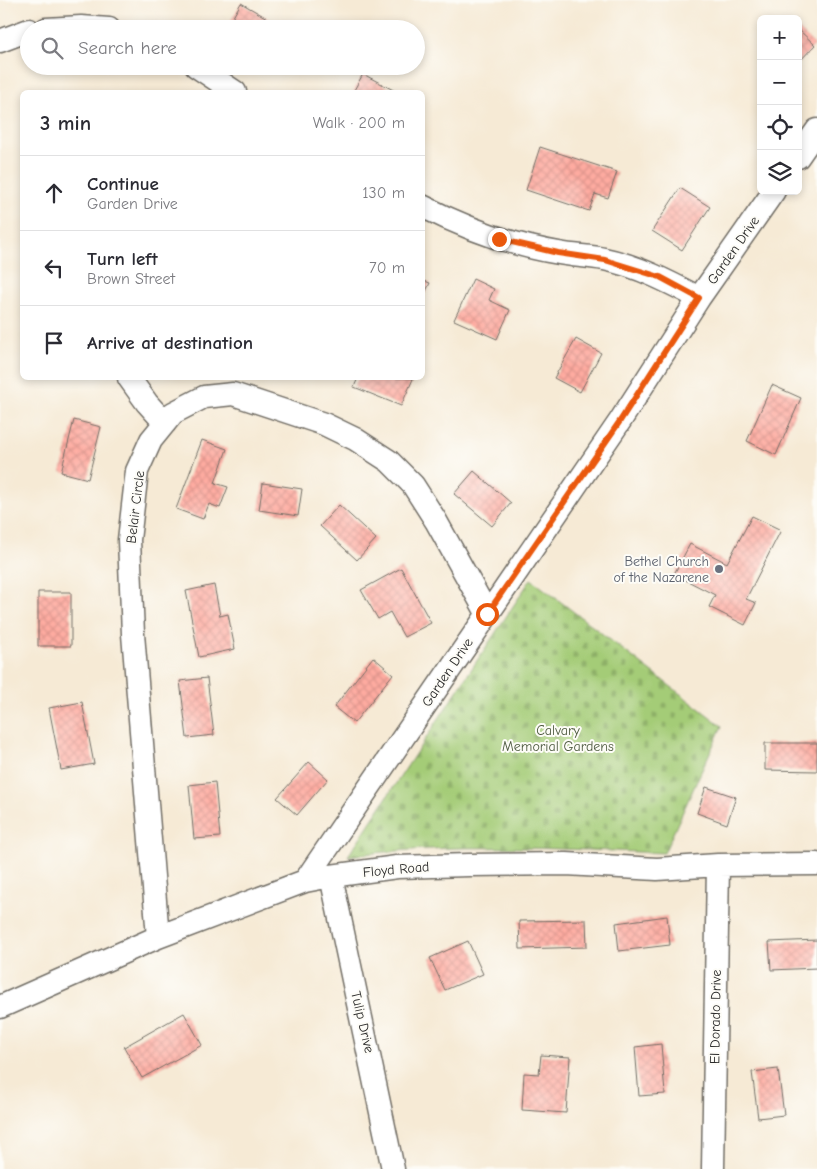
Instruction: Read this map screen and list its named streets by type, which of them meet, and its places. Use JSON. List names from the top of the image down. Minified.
{"streets":{"street":["Garden Drive","Belair Circle","Floyd Road","El Dorado Drive","Tulip Drive"]},"crossings":[["Garden Drive","Belair Circle"],["Garden Drive","Floyd Road"],["Belair Circle","Floyd Road"],["Floyd Road","El Dorado Drive"],["Floyd Road","Tulip Drive"]],"parks":["Calvary Memorial Gardens"],"places":["Bethel Church of the Nazarene"],"page":{"map_buttons":["+","−"],"search":"Search here","heading":["3 min","Walk · 200 m"],"list":[["Continue","Garden Drive","130 m"],["Turn left","Brown Street","70 m"],"Arrive at destination"]}}
